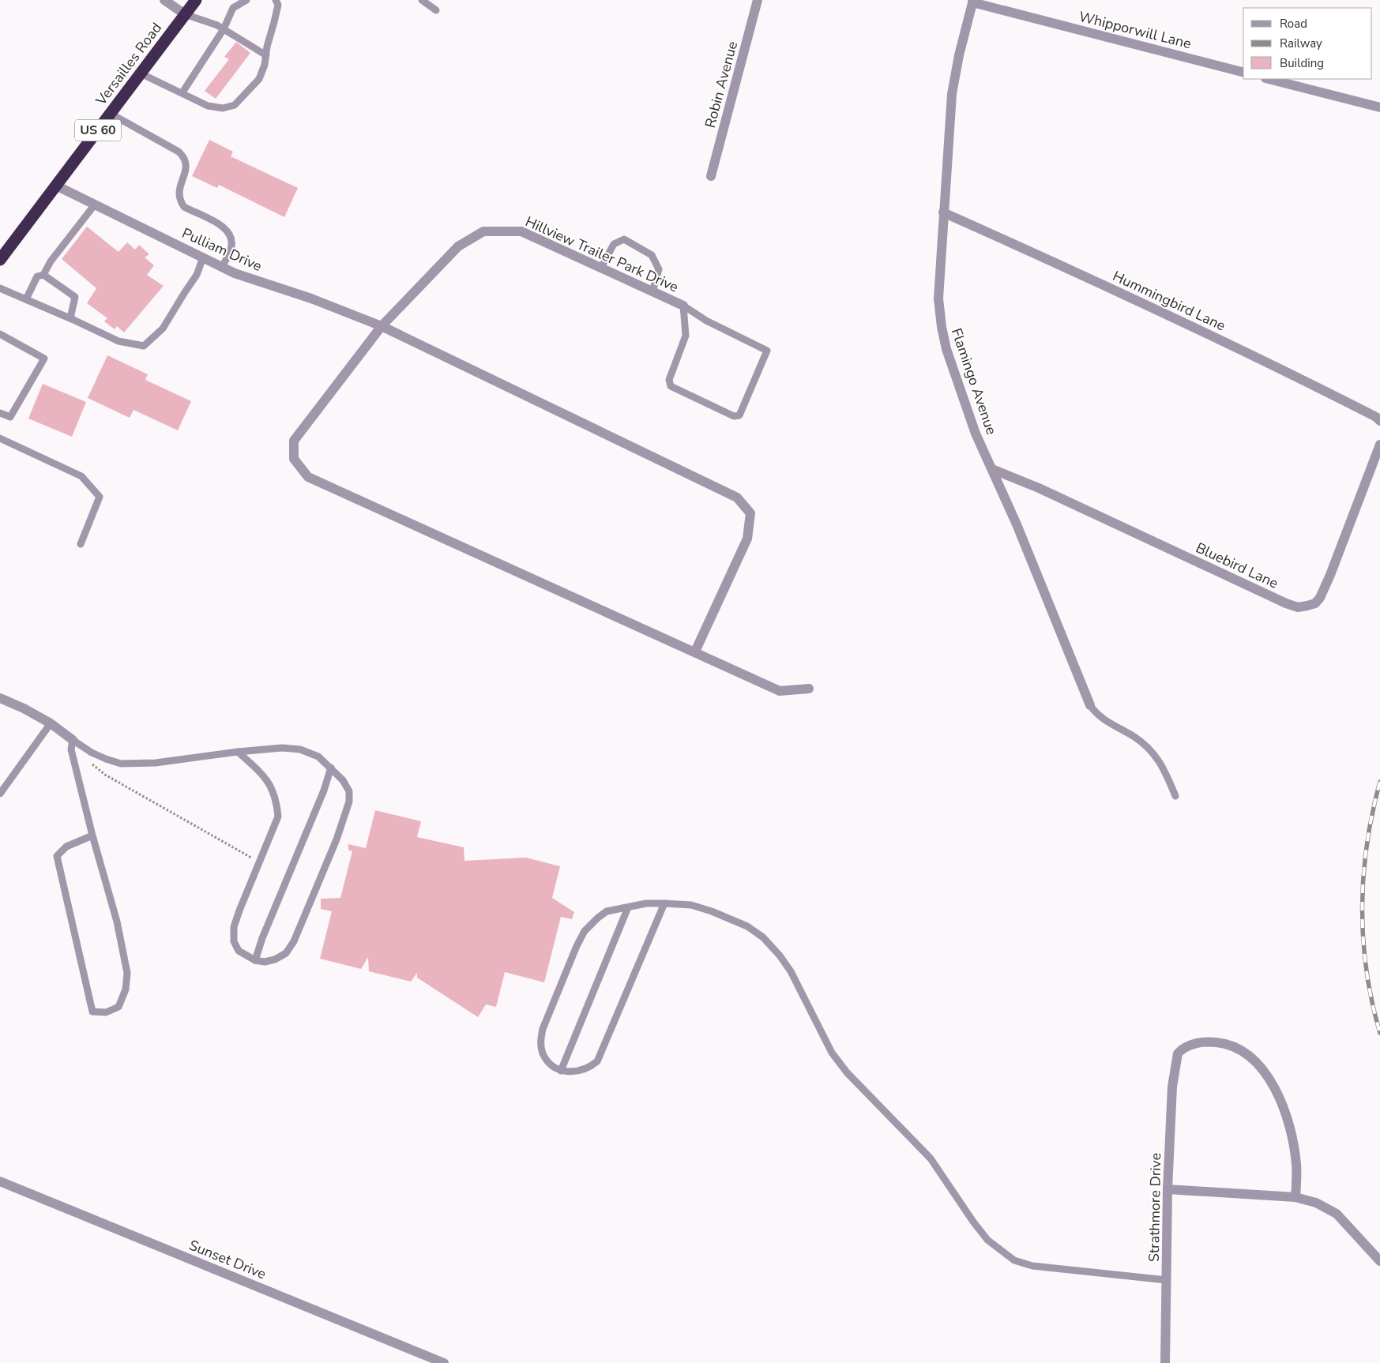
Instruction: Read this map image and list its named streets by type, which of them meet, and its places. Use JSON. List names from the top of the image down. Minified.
{"streets":{"highway":["Versailles Road","US 60"],"street":["Whipporwill Lane","Robin Avenue","Pulliam Drive","Hillview Trailer Park Drive","Hummingbird Lane","Flamingo Avenue","Bluebird Lane","Strathmore Drive","Sunset Drive"]},"crossings":[["Whipporwill Lane","Flamingo Avenue"],["Versailles Road","Pulliam Drive"],["Pulliam Drive","Hillview Trailer Park Drive"],["Hummingbird Lane","Flamingo Avenue"],["Flamingo Avenue","Bluebird Lane"]],"legend":["Road","Railway","Building"]}
